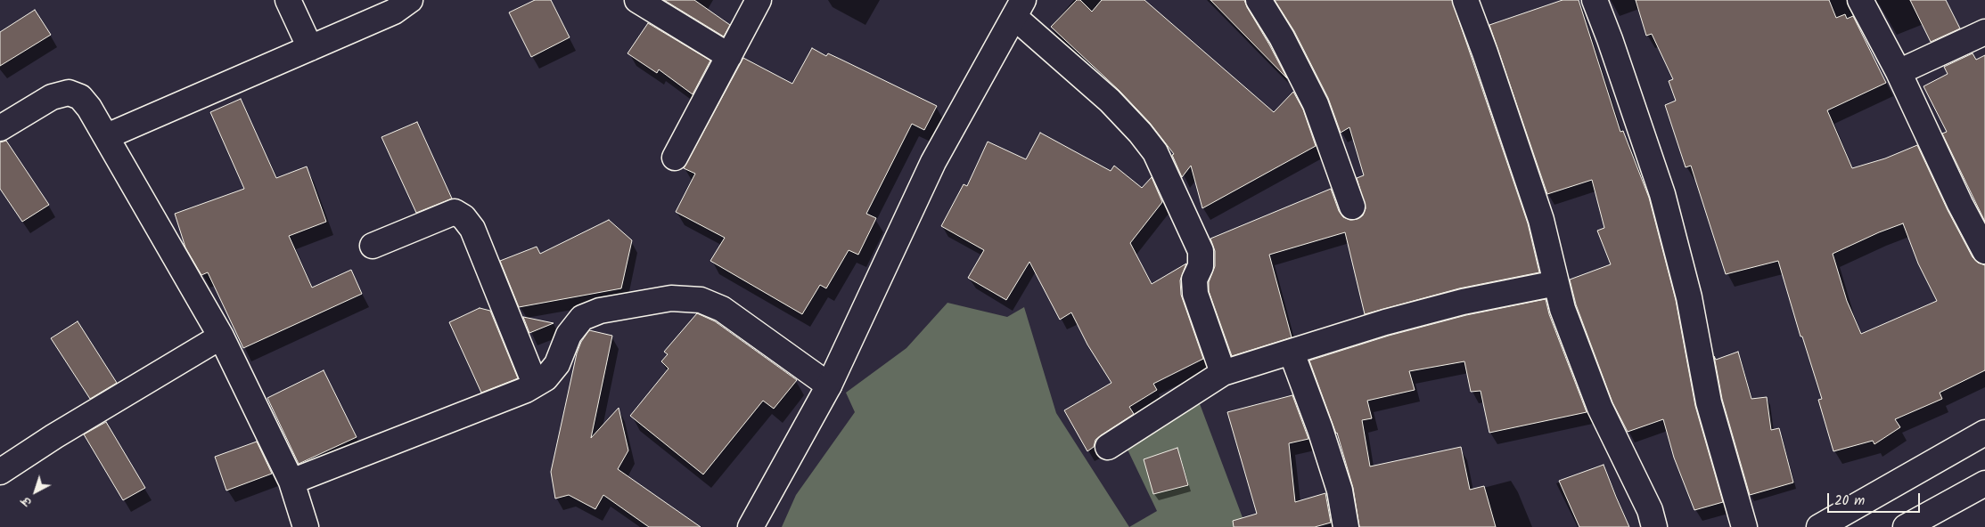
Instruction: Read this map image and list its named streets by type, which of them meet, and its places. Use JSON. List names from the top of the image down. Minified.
{"scale_bar":"20 m","north":"bottom left"}
